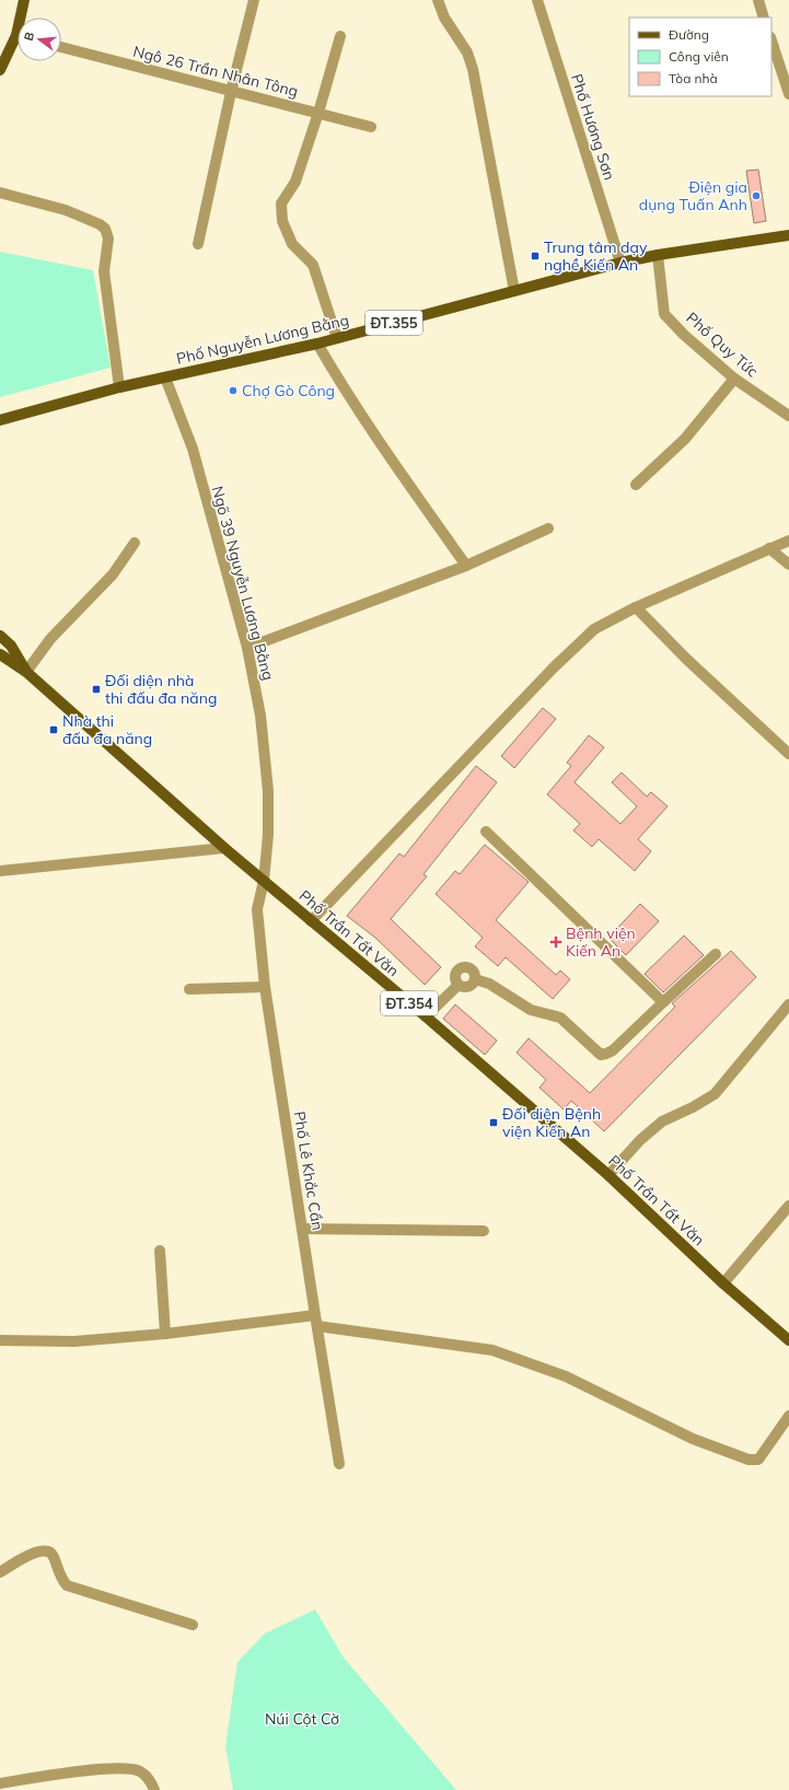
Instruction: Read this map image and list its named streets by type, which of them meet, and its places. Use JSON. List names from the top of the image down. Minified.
{"streets":{"main road":["ĐT.355","Phố Nguyễn Lương Bằng","Phố Trần Tất Văn","ĐT.354"],"street":["Ngô 26 Trần Nhân Tông","Phố Hương Sơn","Phố Quy Tức","Ngõ 39 Nguyễn Lương Bằng","Phố Lê Khắc Cần"]},"crossings":[["Phố Hương Sơn","Phố Nguyễn Lương Bằng"],["Phố Nguyễn Lương Bằng","Phố Quy Tức"],["Phố Nguyễn Lương Bằng","Ngõ 39 Nguyễn Lương Bằng"],["Ngõ 39 Nguyễn Lương Bằng","Phố Trần Tất Văn"],["Ngõ 39 Nguyễn Lương Bằng","Phố Lê Khắc Cần"],["Phố Trần Tất Văn","Phố Lê Khắc Cần"]],"parks":["Núi Cột Cờ"],"places":{"other":["Điện gia dụng Tuấn Anh","Chợ Gò Công"],"transit":["Trung tâm dạy nghề Kiến An","Đối diện nhà thi đấu đa năng","Nhà thi đấu đa năng","Đối diện Bệnh viện Kiến An"],"health":["Bệnh viện Kiến An"]},"legend":["Đường","Công viên","Tòa nhà"],"north":"left"}
